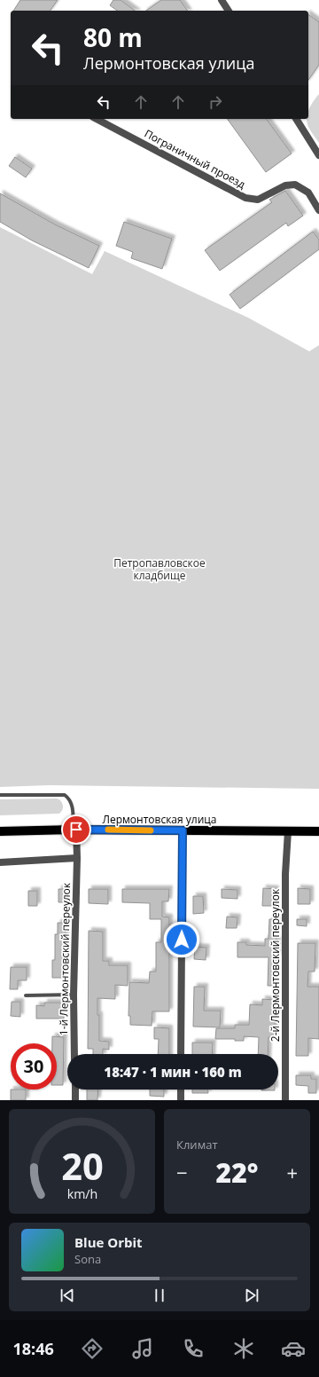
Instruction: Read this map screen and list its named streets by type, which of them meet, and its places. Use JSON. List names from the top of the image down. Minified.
{"streets":{"main road":["Лермонтовская улица"],"street":["Пограничный проезд","1-й Лермонтовский переулок","2-й Лермонтовский переулок"]},"crossings":[["Лермонтовская улица","1-й Лермонтовский переулок"],["Лермонтовская улица","2-й Лермонтовский переулок"]],"parks":["Петропавловское кладбище"],"page":{"turn":["80 m","Лермонтовская улица"],"limit":"30","trip":"18:47 · 1 мин · 160 m","tile":"Климат","heat":["−","22°","+"],"song":["Blue Orbit","Sona"],"tabs":"18:46","gauge":["20","km/h"]}}
